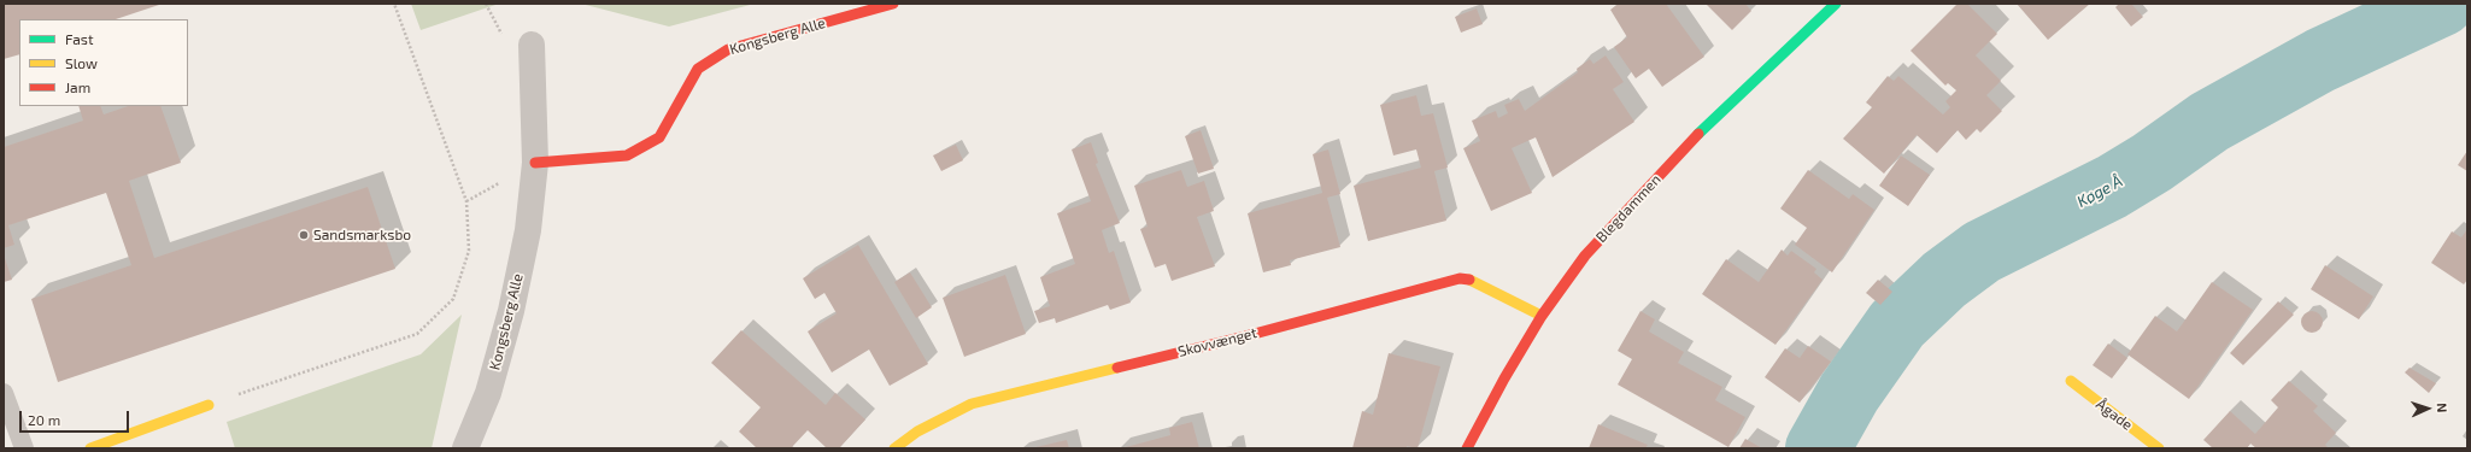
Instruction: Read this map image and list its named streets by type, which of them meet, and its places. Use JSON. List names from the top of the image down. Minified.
{"streets":{"street":["Kongsberg Alle","Blegdammen","Skovvænget","Ågade"]},"crossings":[["Blegdammen","Skovvænget"]],"water":["Køge Å"],"places":["Sandsmarksbo"],"legend":["Fast","Slow","Jam"],"scale_bar":"20 m","north":"right"}
